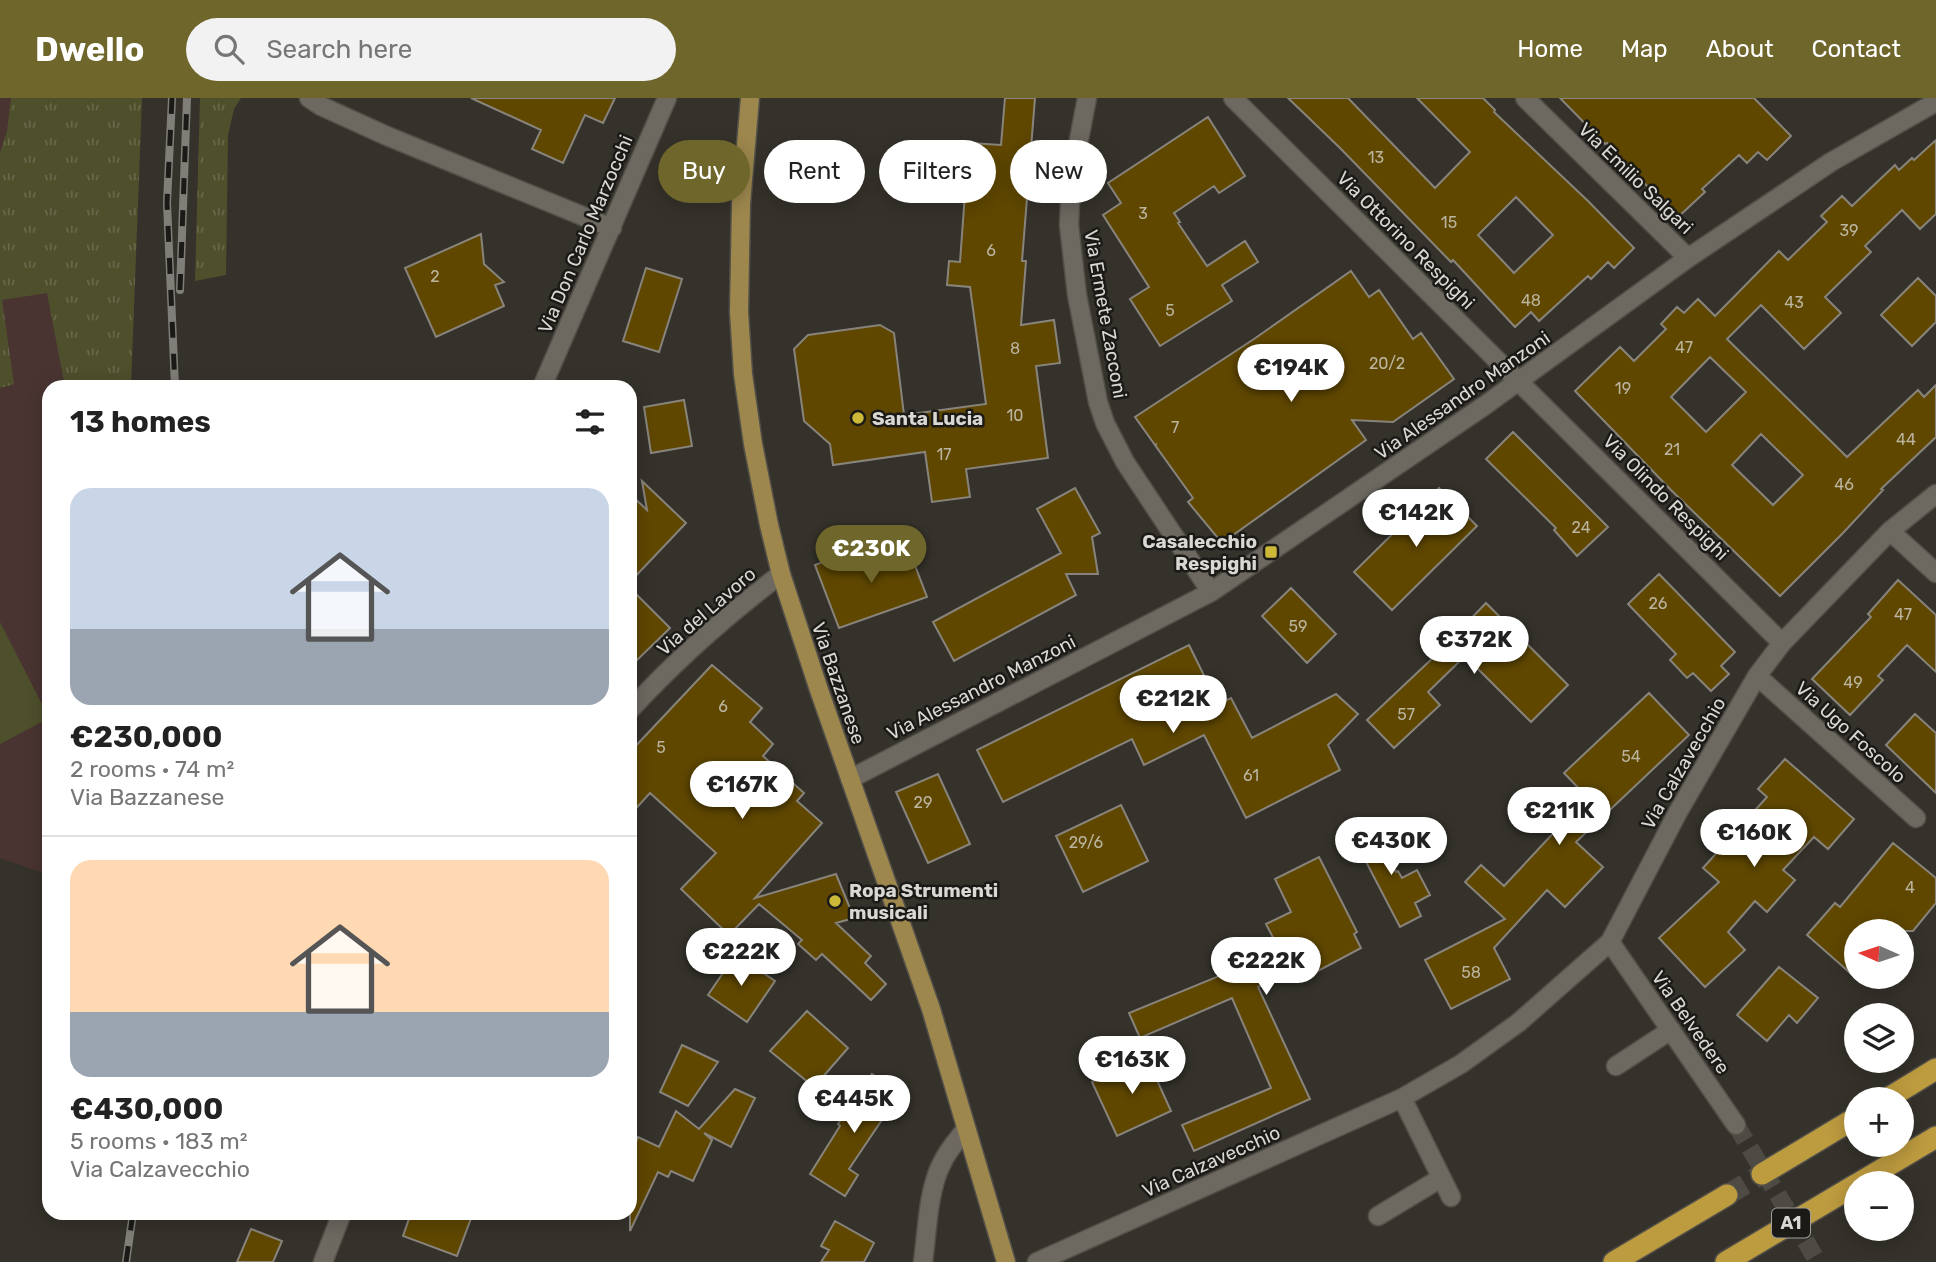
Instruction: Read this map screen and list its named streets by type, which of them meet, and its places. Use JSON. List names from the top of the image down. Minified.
{"streets":{"highway":["A1"],"main road":["Via Bazzanese"],"street":["Via Emilio Salgari","Via Don Carlo Marzocchi","Via Ottorino Respighi","Via Ermete Zacconi","Via Alessandro Manzoni","Via Olindo Respighi","Via del Lavoro","Via Ugo Foscolo","Via Calzavecchio","Via Belvedere"]},"crossings":[["Via Emilio Salgari","Via Alessandro Manzoni"],["Via Ottorino Respighi","Via Alessandro Manzoni"],["Via Ottorino Respighi","Via Olindo Respighi"],["Via Ermete Zacconi","Via Alessandro Manzoni"],["Via Alessandro Manzoni","Via Olindo Respighi"],["Via Alessandro Manzoni","Via Bazzanese"],["Via Olindo Respighi","Via Calzavecchio"],["Via del Lavoro","Via Bazzanese"],["Via Ugo Foscolo","Via Calzavecchio"],["Via Calzavecchio","Via Belvedere"]],"places":{"other":["Santa Lucia","Ropa Strumenti musicali"],"transit":["Casalecchio Respighi"]},"house_numbers":["13","3","15","39","6","2","48","43","5","47","8","20/2","19","10","7","44","21","17","46","24","26","47","59","49","6","57","5","54","61","29","29/6","4","58"],"north":"left","page":{"header":"Dwello","search":"Search here","nav":["Home","Map","About","Contact"],"chip":["Buy","Rent","Filters","New"],"price":["€194K","€142K","€230K","€372K","€212K","€167K","€211K","€160K","€430K","€222K","€222K","€163K","€445K"],"heading":"13 homes","list":[{"name":"€230,000","note":"2 rooms · 74 m² · Via Bazzanese"},{"name":"€430,000","note":"5 rooms · 183 m² · Via Calzavecchio"}],"map_buttons":["+","−"]}}
